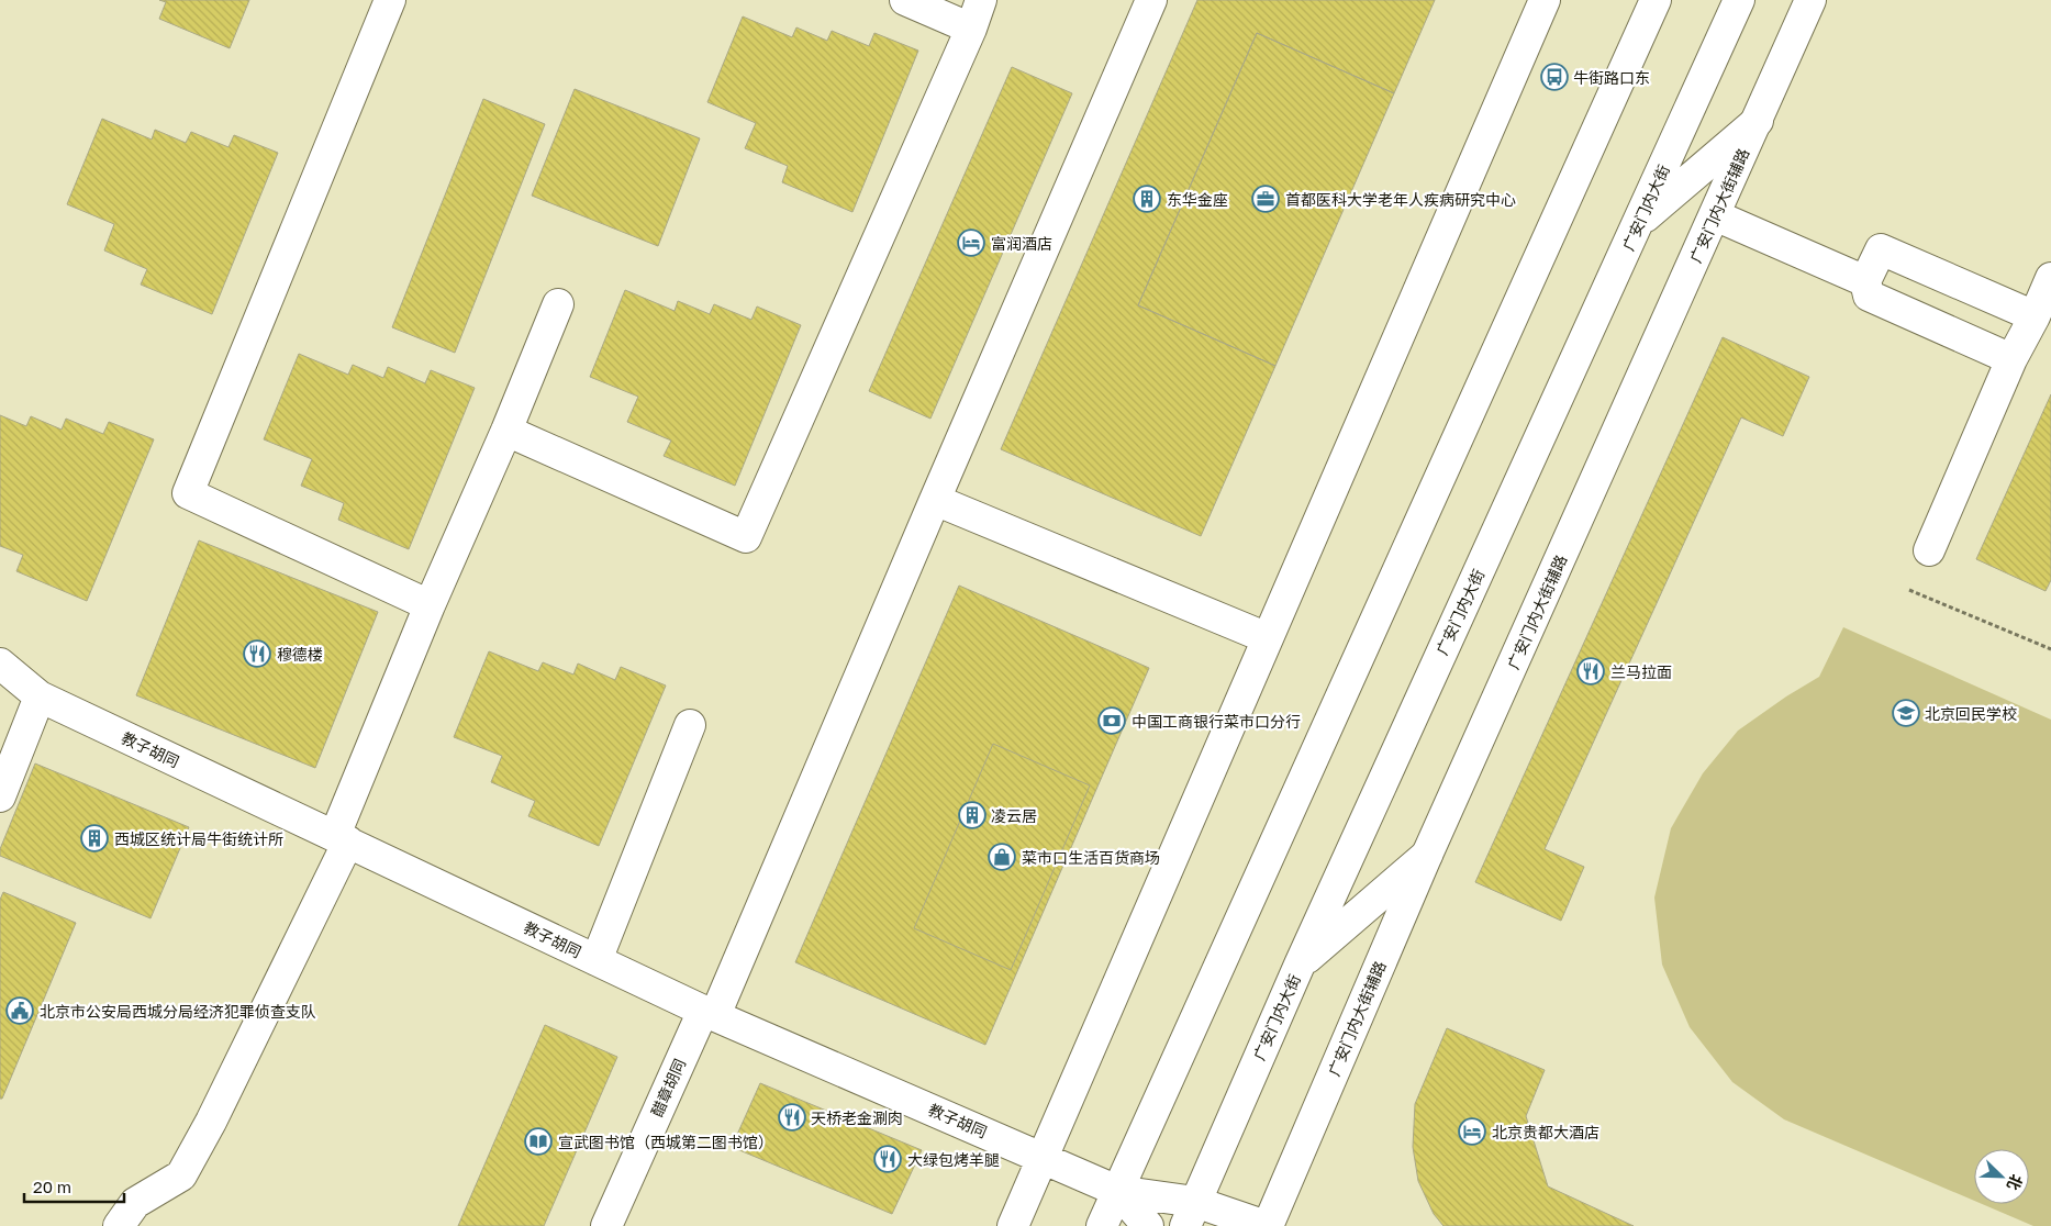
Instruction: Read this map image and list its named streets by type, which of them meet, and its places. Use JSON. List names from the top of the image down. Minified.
{"streets":{"street":["广安门内大街辅路","广安门内大街","教子胡同","醋章胡同"]},"crossings":[["教子胡同","醋章胡同"]],"places":{"bus stop":["牛街路口东"],"building":["东华金座","凌云居","西城区统计局牛街统计所"],"office":["首都医科大学老年人疾病研究中心"],"hotel":["富润酒店","北京贵都大酒店"],"restaurant":["穆德楼","兰马拉面","天桥老金涮肉","大绿包烤羊腿"],"school or university":["北京回民学校"],"bank":["中国工商银行菜市口分行"],"shop":["菜市口生活百货商场"],"public building":["北京市公安局西城分局经济犯罪侦查支队"],"library":["宣武图书馆（西城第二图书馆）"]},"scale_bar":"20 m","north":"bottom right"}
